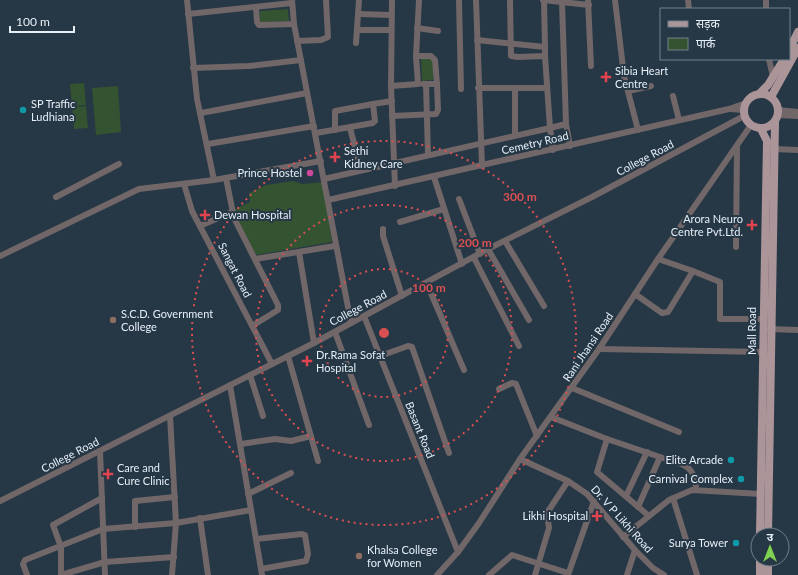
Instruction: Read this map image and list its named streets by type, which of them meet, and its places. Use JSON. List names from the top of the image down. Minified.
{"streets":{"main road":["Mall Road"],"street":["Cemetry Road","College Road","Sangat Road","Rani Jhansi Road","Basant Road","Dr. V P Likhi Road"]},"crossings":[["Cemetry Road","College Road"],["Cemetry Road","Mall Road"],["Cemetry Road","Rani Jhansi Road"],["College Road","Sangat Road"],["College Road","Mall Road"],["College Road","Rani Jhansi Road"],["College Road","Basant Road"],["Mall Road","Rani Jhansi Road"],["Rani Jhansi Road","Basant Road"],["Rani Jhansi Road","Dr. V P Likhi Road"]],"places":{"health":["Sibia Heart Centre","Sethi Kidney Care","Dewan Hospital","Arora Neuro Centre Pvt.Ltd.","Dr.Rama Sofat Hospital","Care and Cure Clinic","Likhi Hospital"],"other":["SP Traffic Ludhiana","Prince Hostel","S.C.D. Government College","Elite Arcade","Carnival Complex","Surya Tower","Khalsa College for Women"]},"legend":["सड़क","पार्क"],"scale_bar":"100 m","north":"top","rings":["300 m","200 m","100 m"]}
